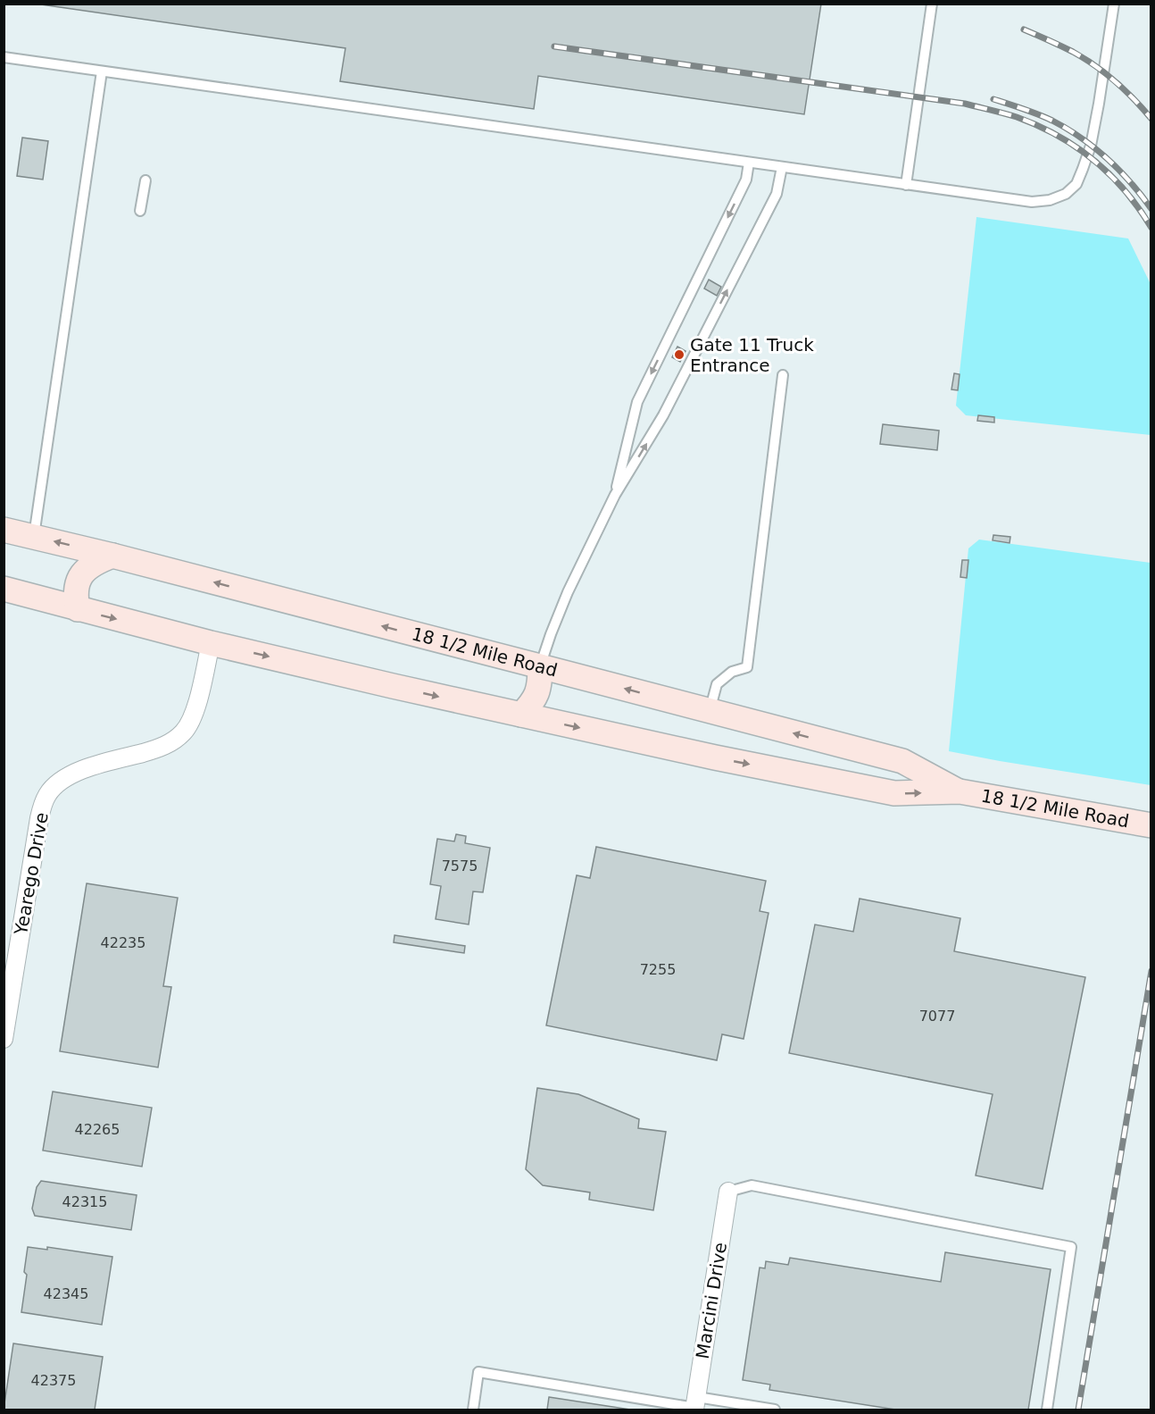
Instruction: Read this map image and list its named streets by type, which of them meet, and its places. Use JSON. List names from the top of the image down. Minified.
{"streets":{"street":["18 1/2 Mile Road","Yearego Drive","Marcini Drive"]},"crossings":[["18 1/2 Mile Road","Yearego Drive"]],"places":["Gate 11 Truck Entrance"],"house_numbers":["7575","42235","7255","7077","42265","42315","42345","42375"]}
